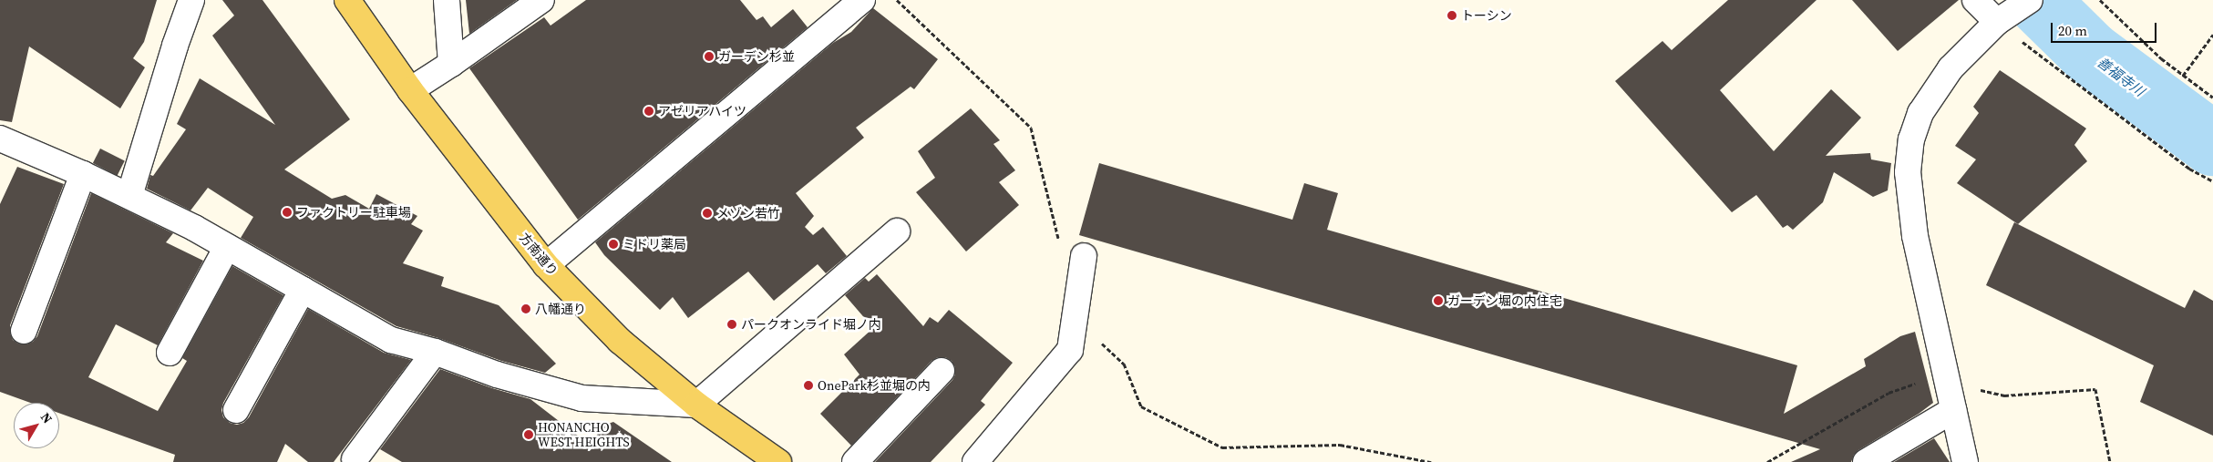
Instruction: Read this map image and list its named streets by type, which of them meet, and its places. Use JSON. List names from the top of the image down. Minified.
{"streets":{"main road":["方南通り"]},"water":["善福寺川"],"places":["トーシン","ガーデン杉並","アゼリアハイツ","ファクトリー駐車場","メゾン若竹","ミドリ薬局","ガーデン堀の内住宅","八幡通り","パークオンライド堀ノ内","OnePark杉並堀の内","HONANCHO WEST HEIGHTS"],"scale_bar":"20 m","north":"top right"}
